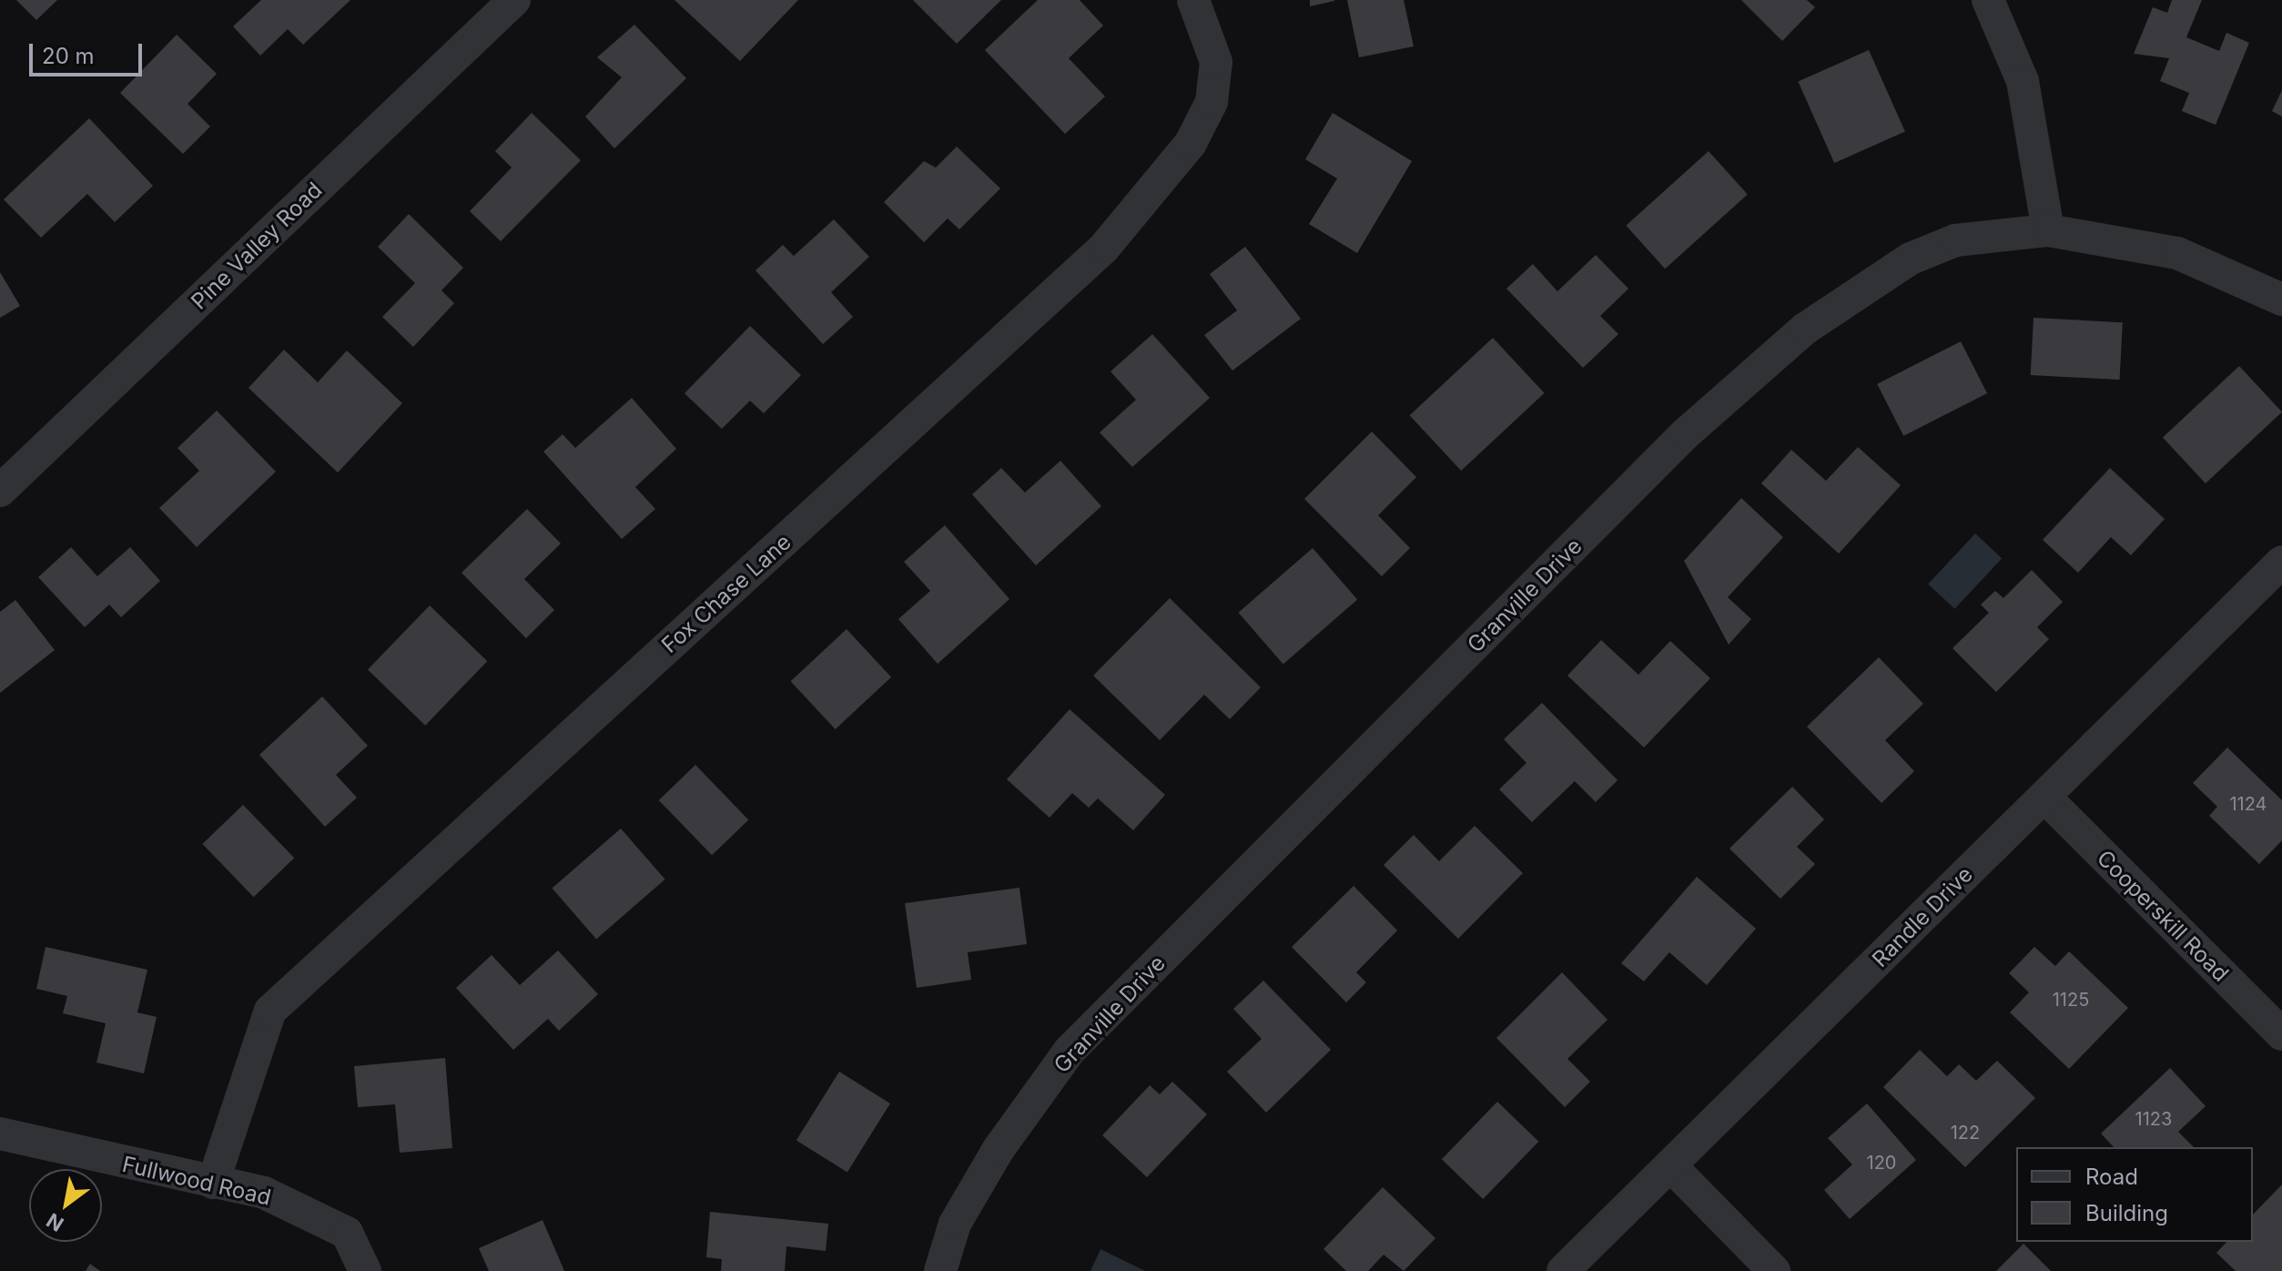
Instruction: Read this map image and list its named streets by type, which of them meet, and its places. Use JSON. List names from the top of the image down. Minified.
{"streets":{"street":["Pine Valley Road","Fox Chase Lane","Granville Drive","Cooperskill Road","Randle Drive","Fullwood Road"]},"crossings":[["Fox Chase Lane","Fullwood Road"],["Cooperskill Road","Randle Drive"]],"house_numbers":["1124","1125","1123","122","120"],"legend":["Road","Building"],"scale_bar":"20 m","north":"bottom left"}
